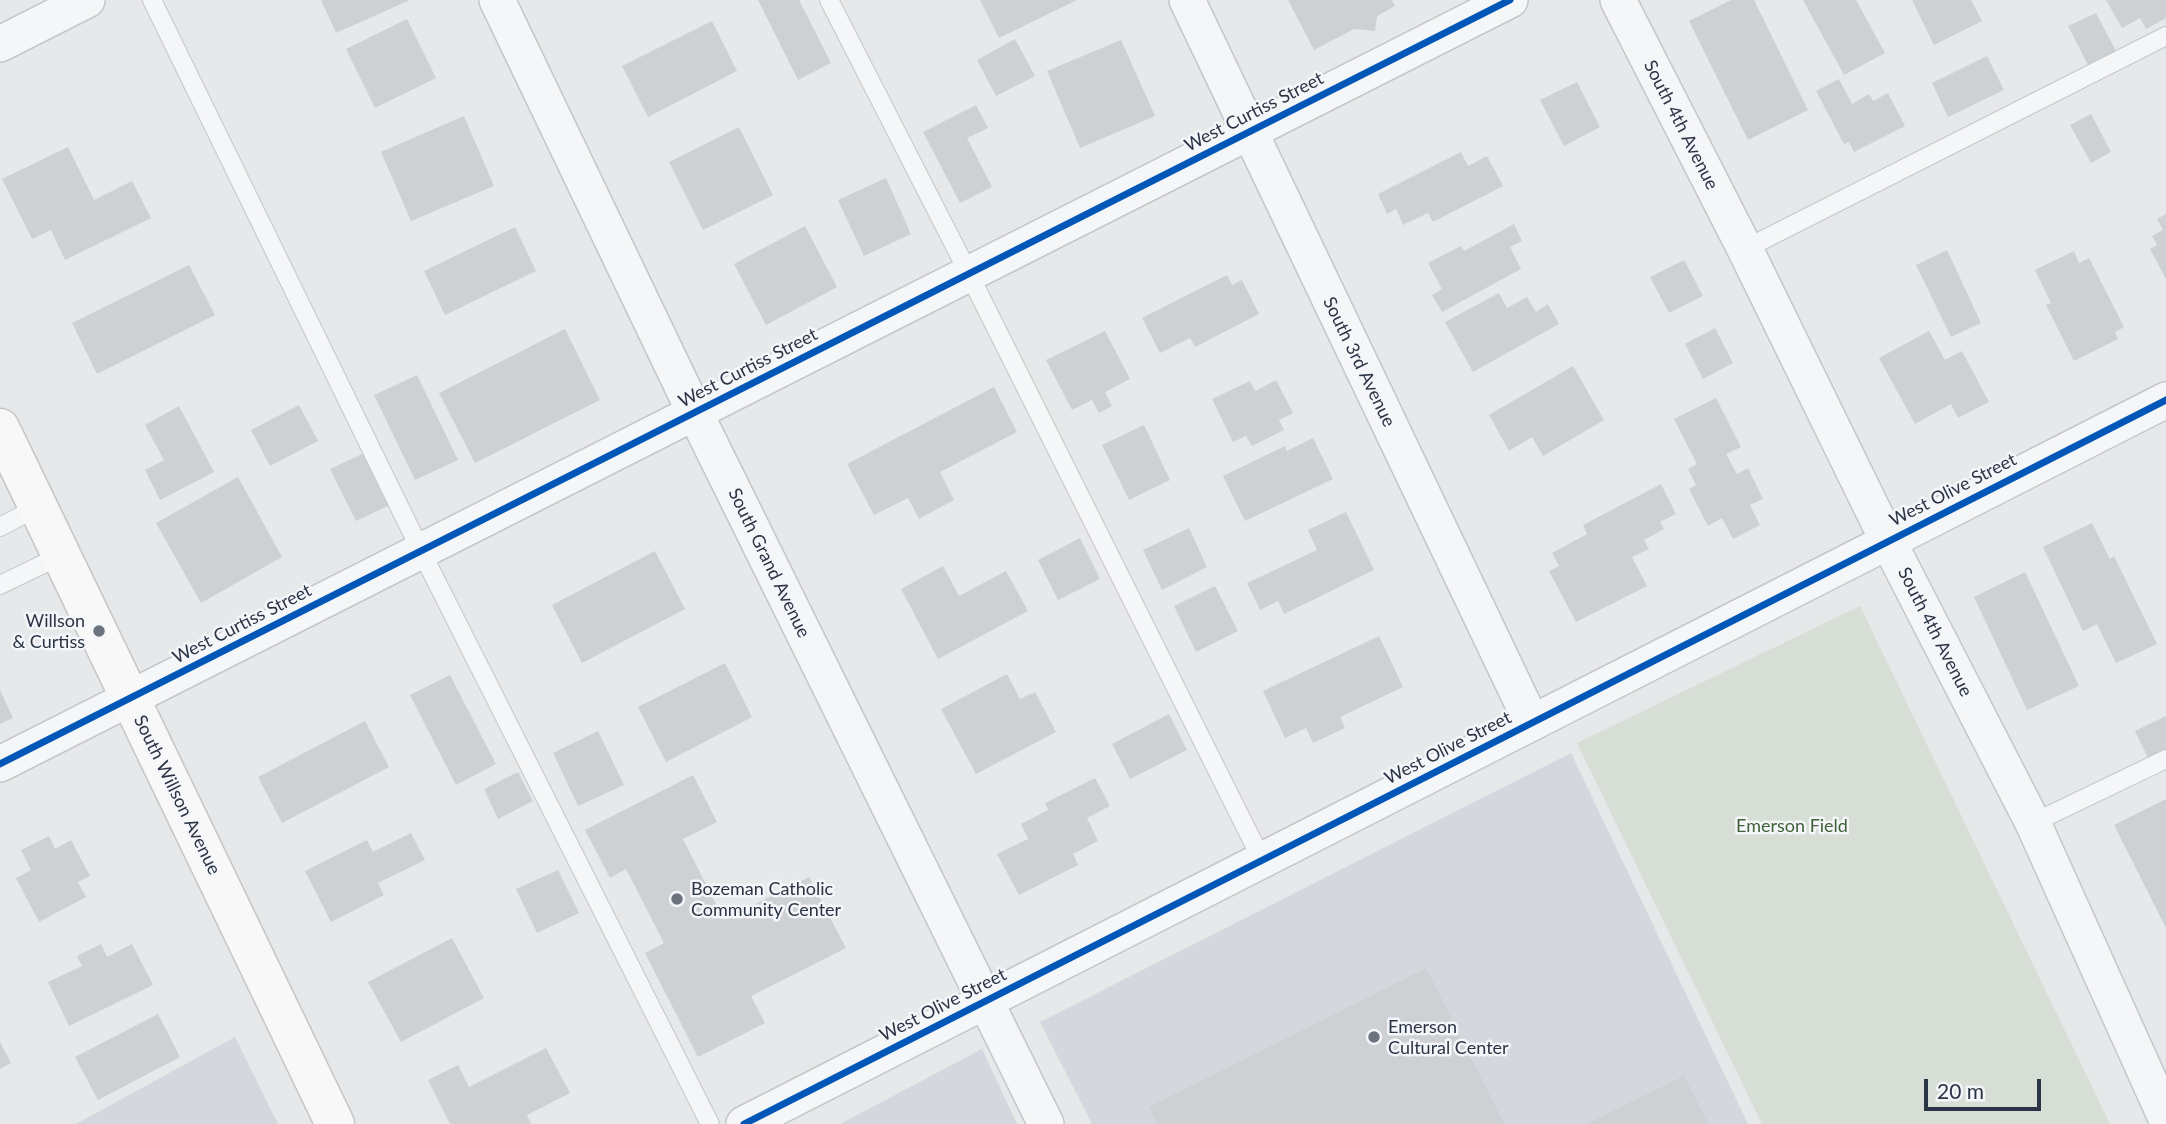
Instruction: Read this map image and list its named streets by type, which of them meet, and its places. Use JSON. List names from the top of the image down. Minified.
{"streets":{"main road":["South Willson Avenue"],"street":["West Curtiss Street","South 4th Avenue","South 3rd Avenue","West Olive Street","South Grand Avenue"]},"crossings":[["West Curtiss Street","South 3rd Avenue"],["West Curtiss Street","South Grand Avenue"],["West Curtiss Street","South Willson Avenue"],["South 4th Avenue","West Olive Street"],["South 3rd Avenue","West Olive Street"],["West Olive Street","South Grand Avenue"]],"parks":["Emerson Field"],"places":["Willson & Curtiss","Bozeman Catholic Community Center","Emerson Cultural Center"],"scale_bar":"20 m"}
